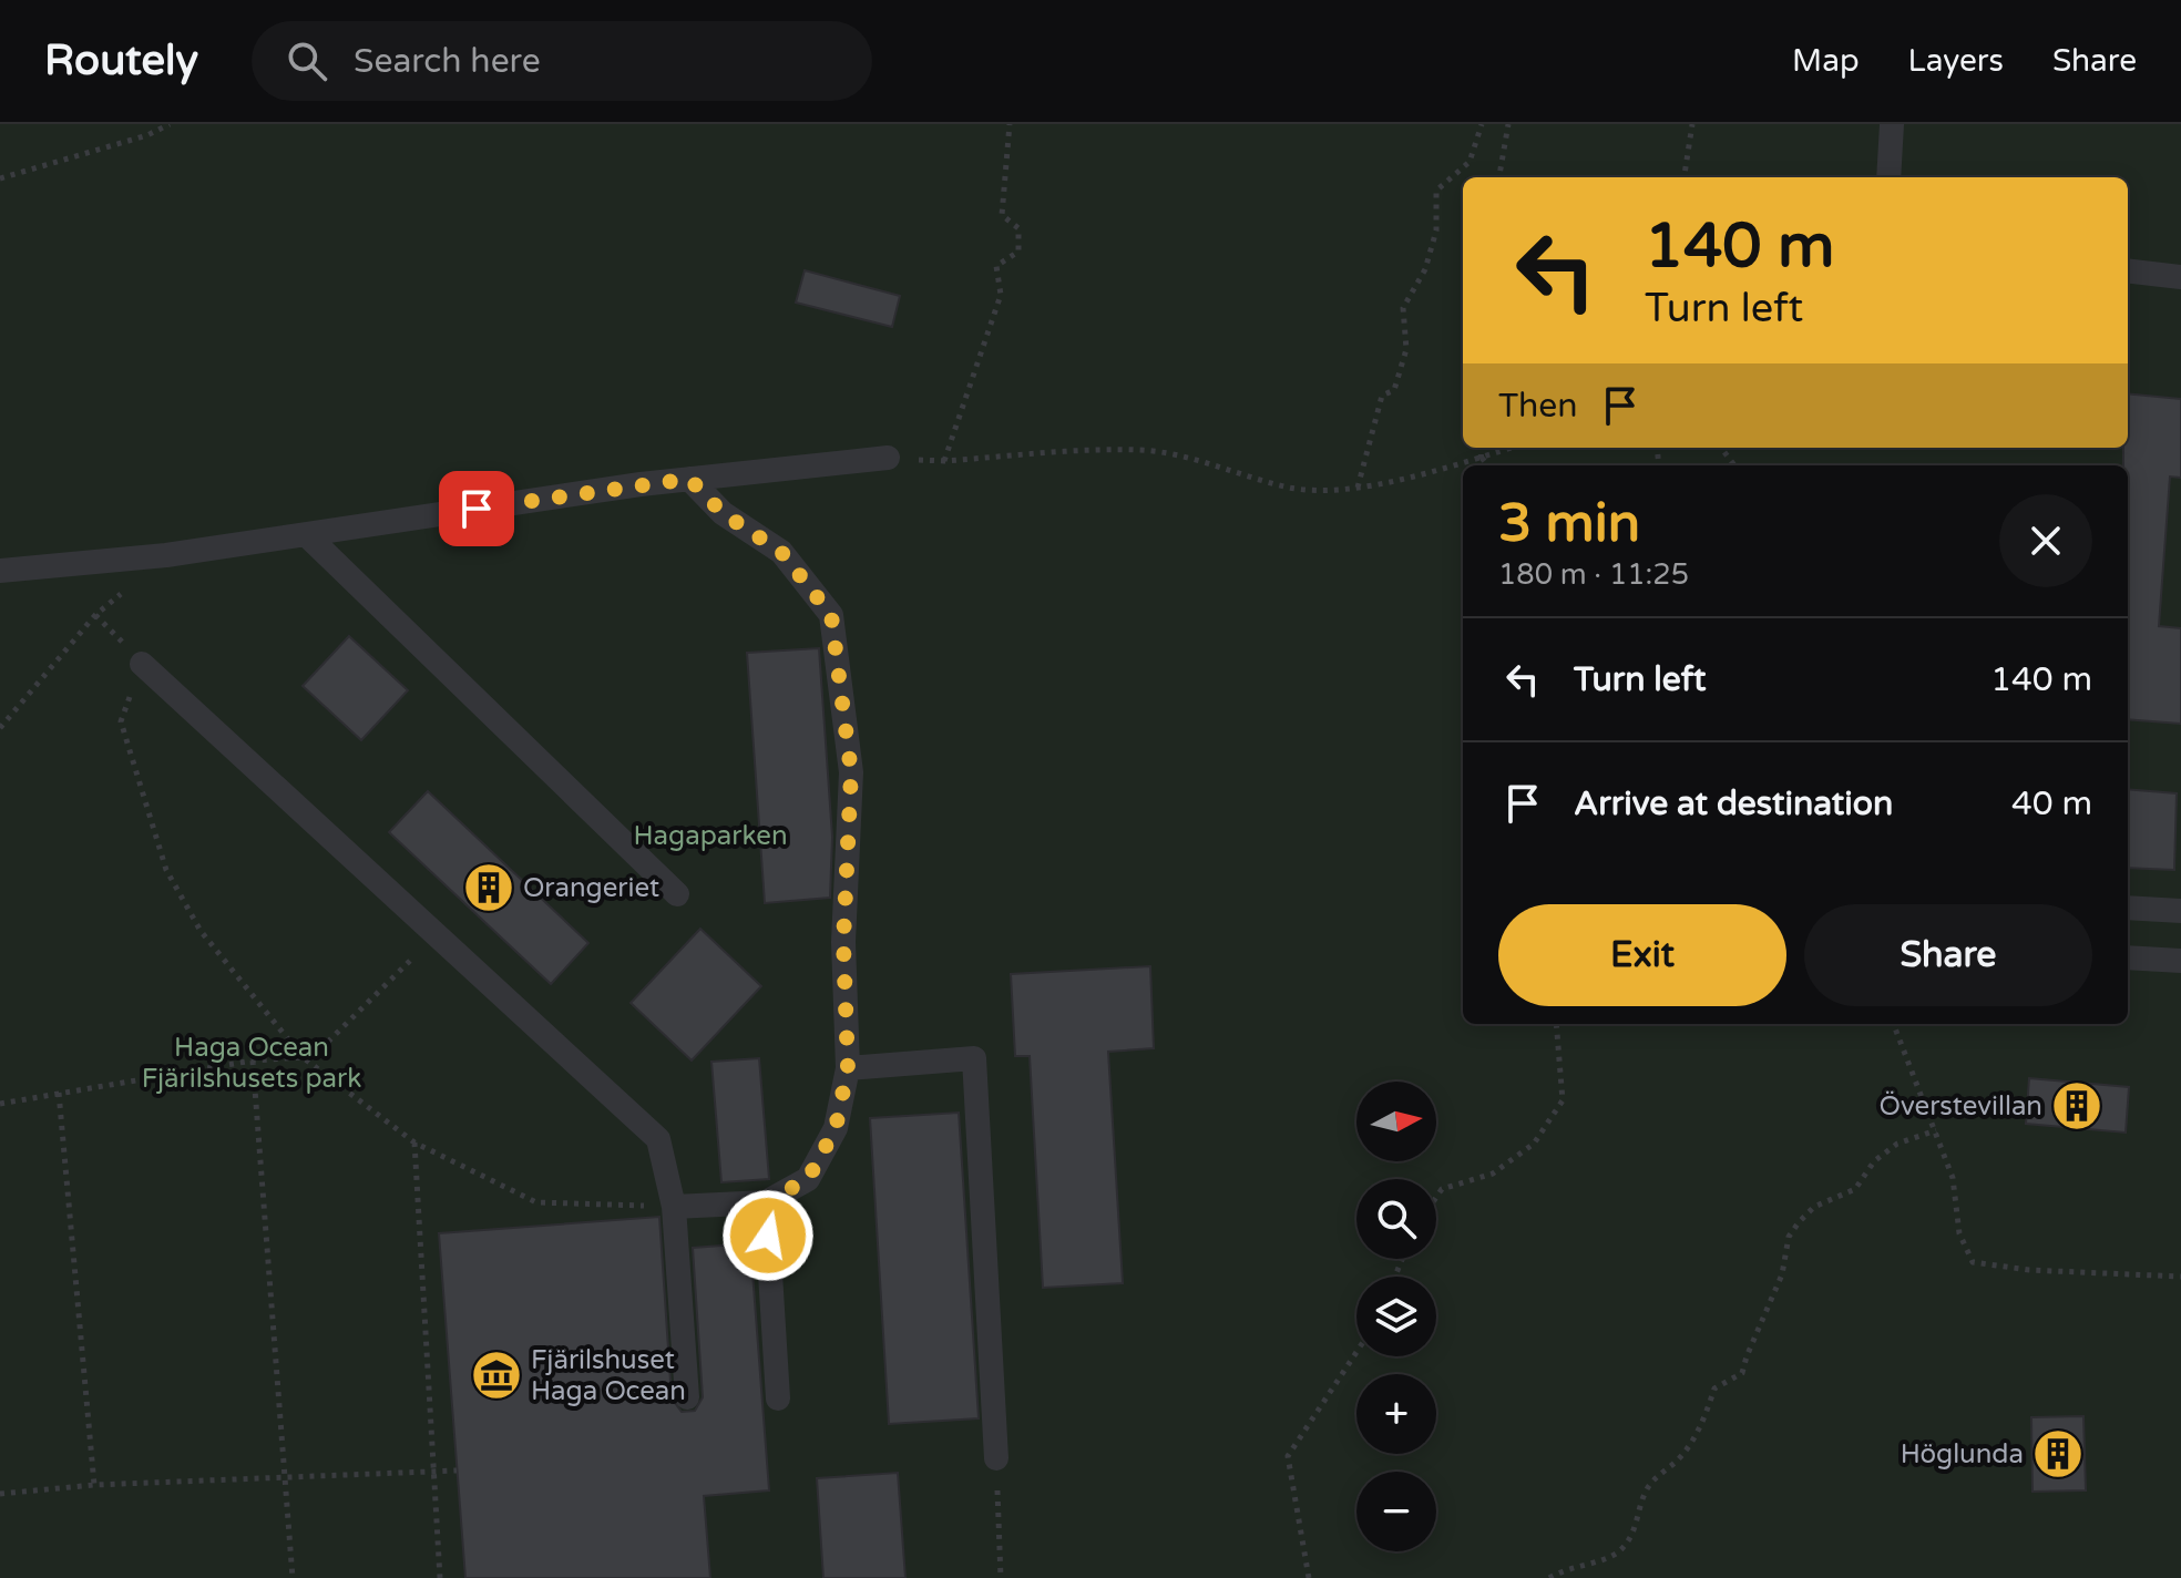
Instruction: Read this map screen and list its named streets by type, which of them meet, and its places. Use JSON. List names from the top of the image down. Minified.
{"parks":["Hagaparken","Haga Ocean Fjärilshusets park"],"places":{"building":["Orangeriet","Överstevillan","Höglunda"],"museum":["Fjärilshuset Haga Ocean"]},"north":"right","page":{"header":"Routely","search":"Search here","nav":["Map","Layers","Share"],"turn":["140 m","Turn left"],"then":"Then","heading":["3 min","180 m · 11:25"],"list":[{"name":"Turn left","value":"140 m"},{"name":"Arrive at destination","value":"40 m"}],"buttons":["Exit","Share"],"map_buttons":["+","−"]}}
